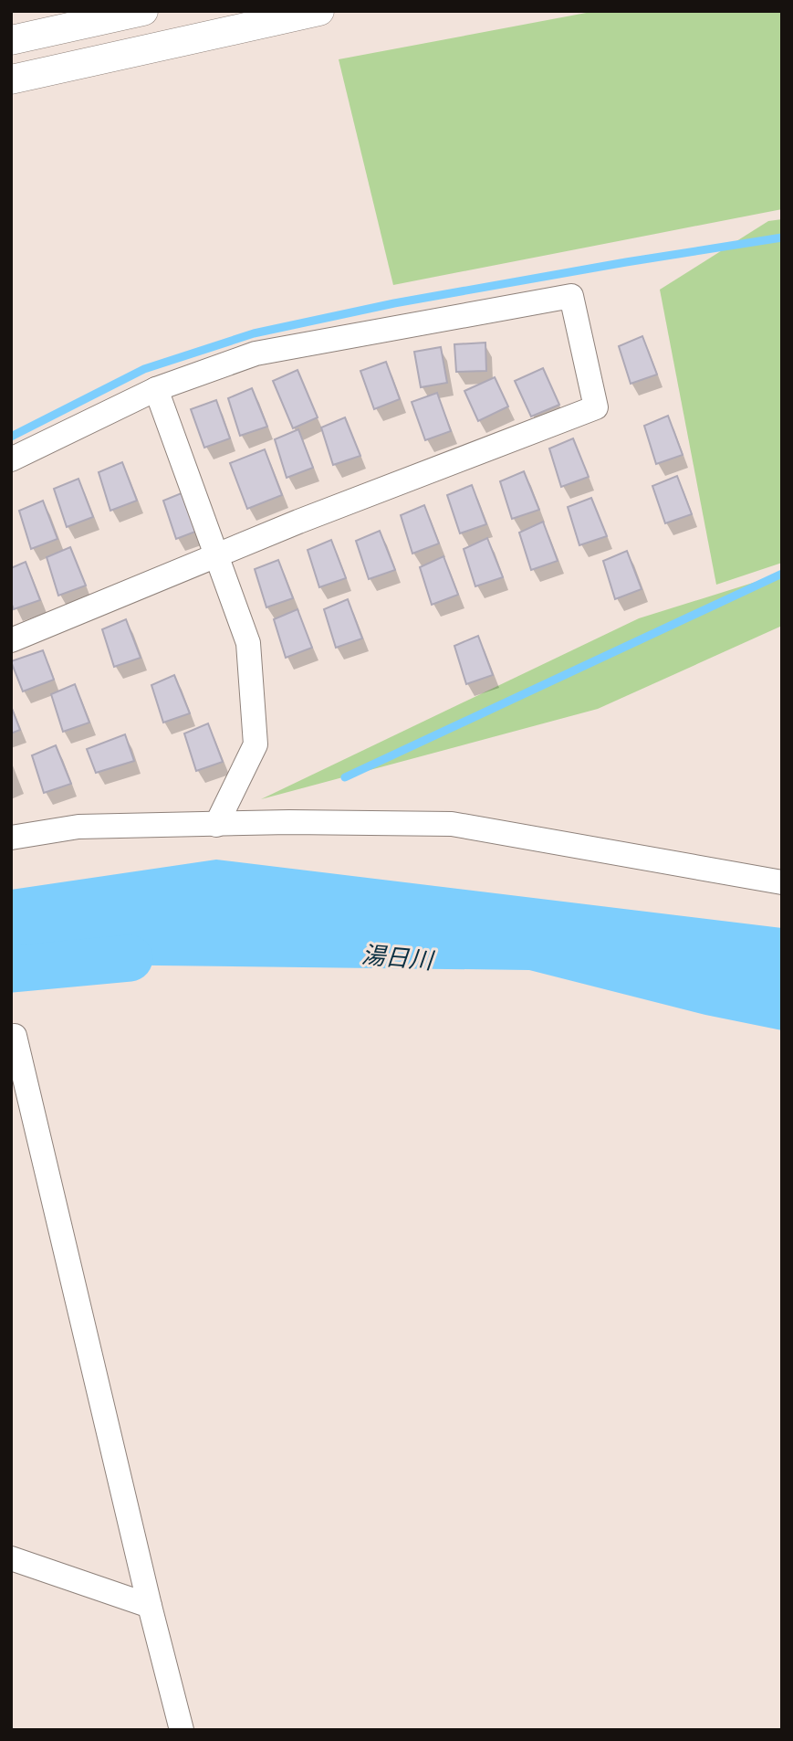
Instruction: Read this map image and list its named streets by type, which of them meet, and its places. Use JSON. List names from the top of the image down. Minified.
{"water":["湯日川"]}
